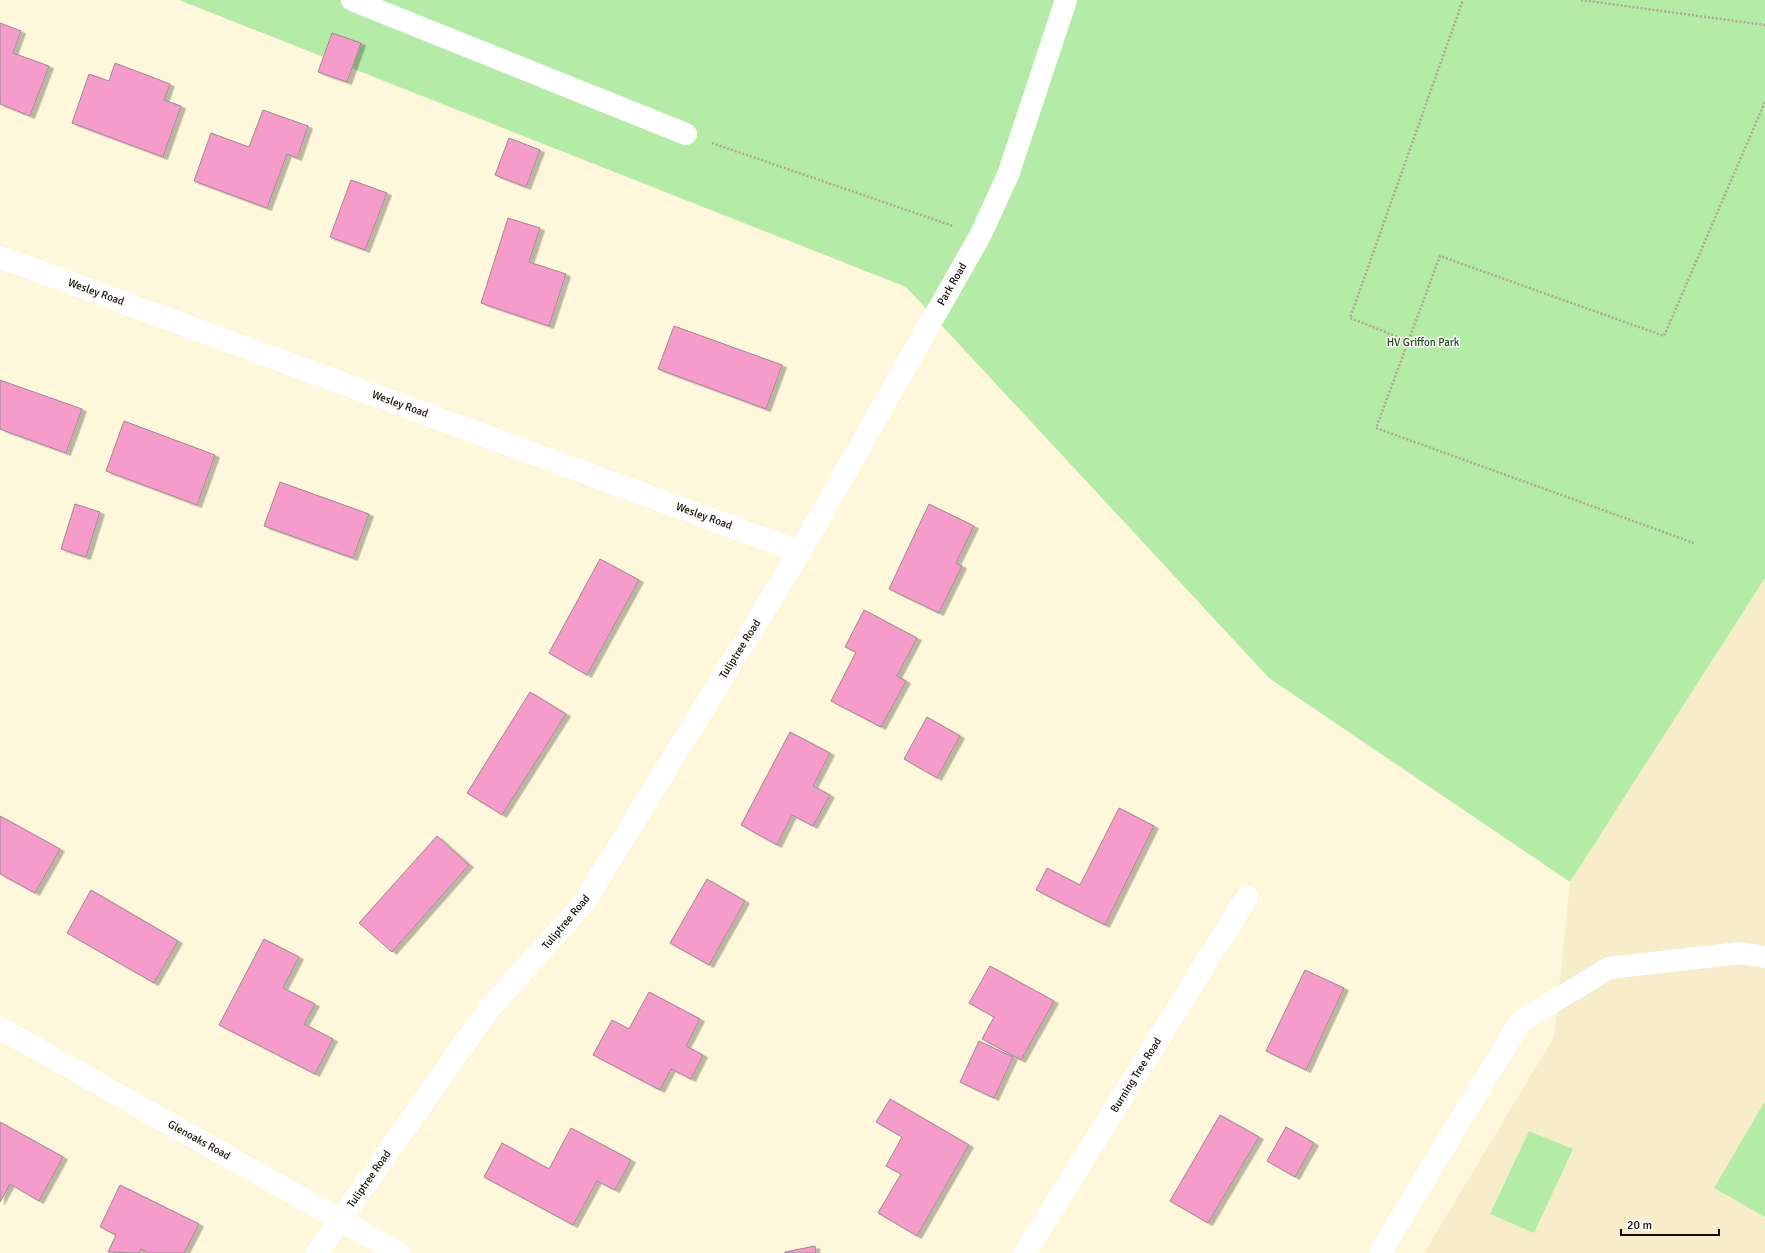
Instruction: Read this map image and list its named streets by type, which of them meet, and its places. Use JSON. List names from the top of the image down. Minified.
{"streets":{"street":["Park Road","Wesley Road","Tuliptree Road","Burning Tree Road","Glenoaks Road"]},"crossings":[["Park Road","Wesley Road"],["Park Road","Tuliptree Road"],["Wesley Road","Tuliptree Road"],["Tuliptree Road","Glenoaks Road"]],"parks":["HV Griffon Park"],"scale_bar":"20 m"}
